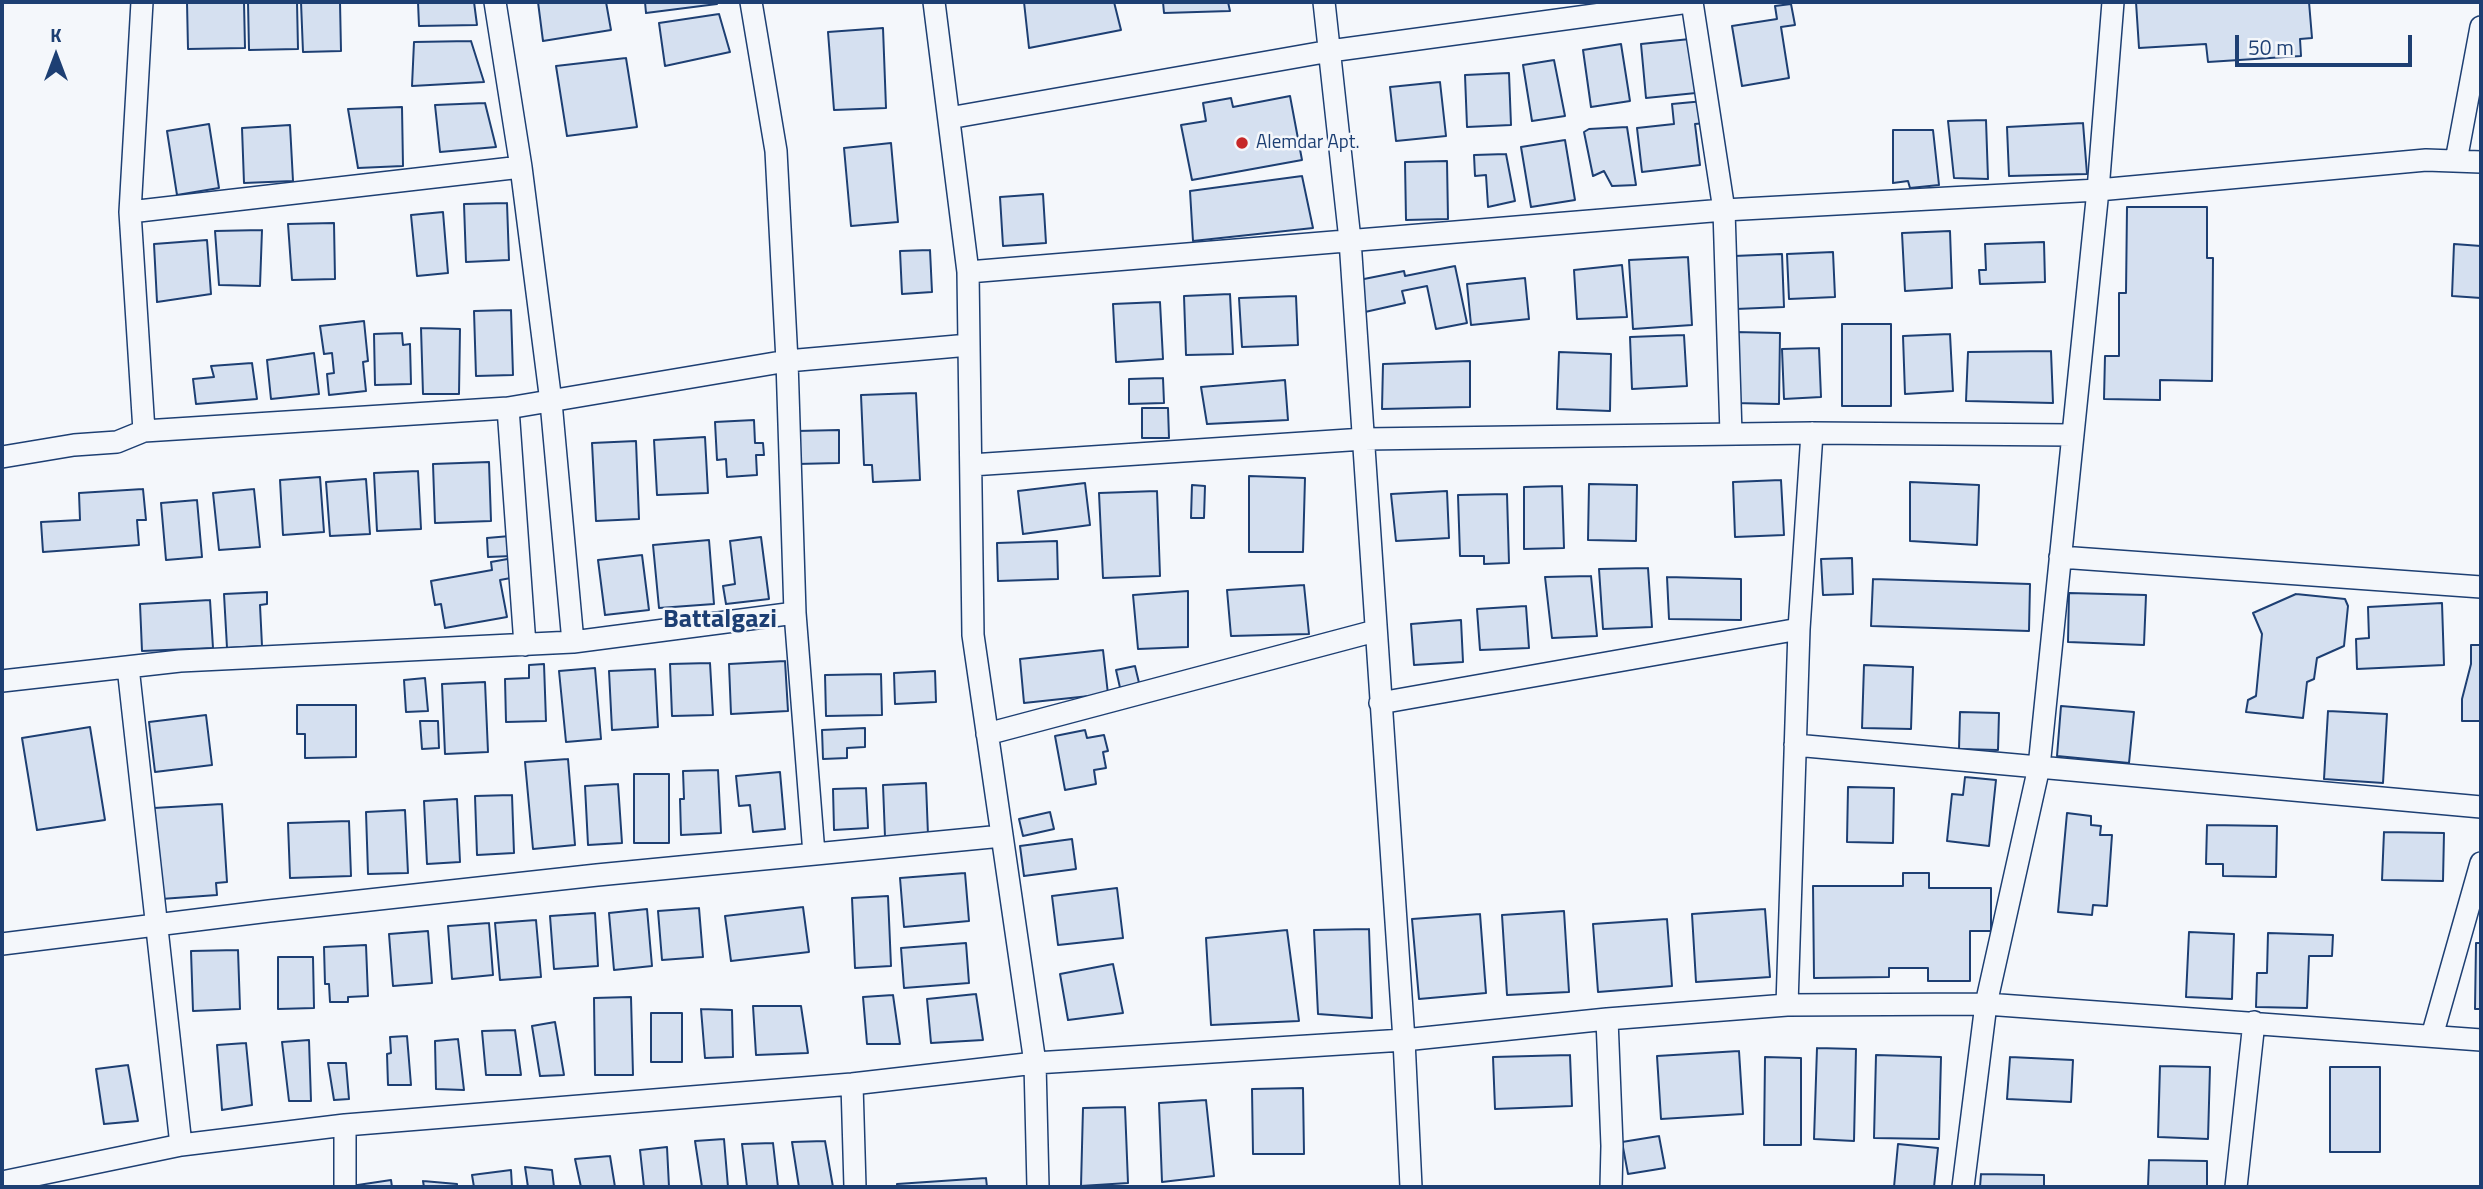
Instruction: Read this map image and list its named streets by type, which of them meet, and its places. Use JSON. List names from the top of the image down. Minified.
{"districts":["Battalgazi"],"places":["Alemdar Apt."],"scale_bar":"50 m","north":"top"}
